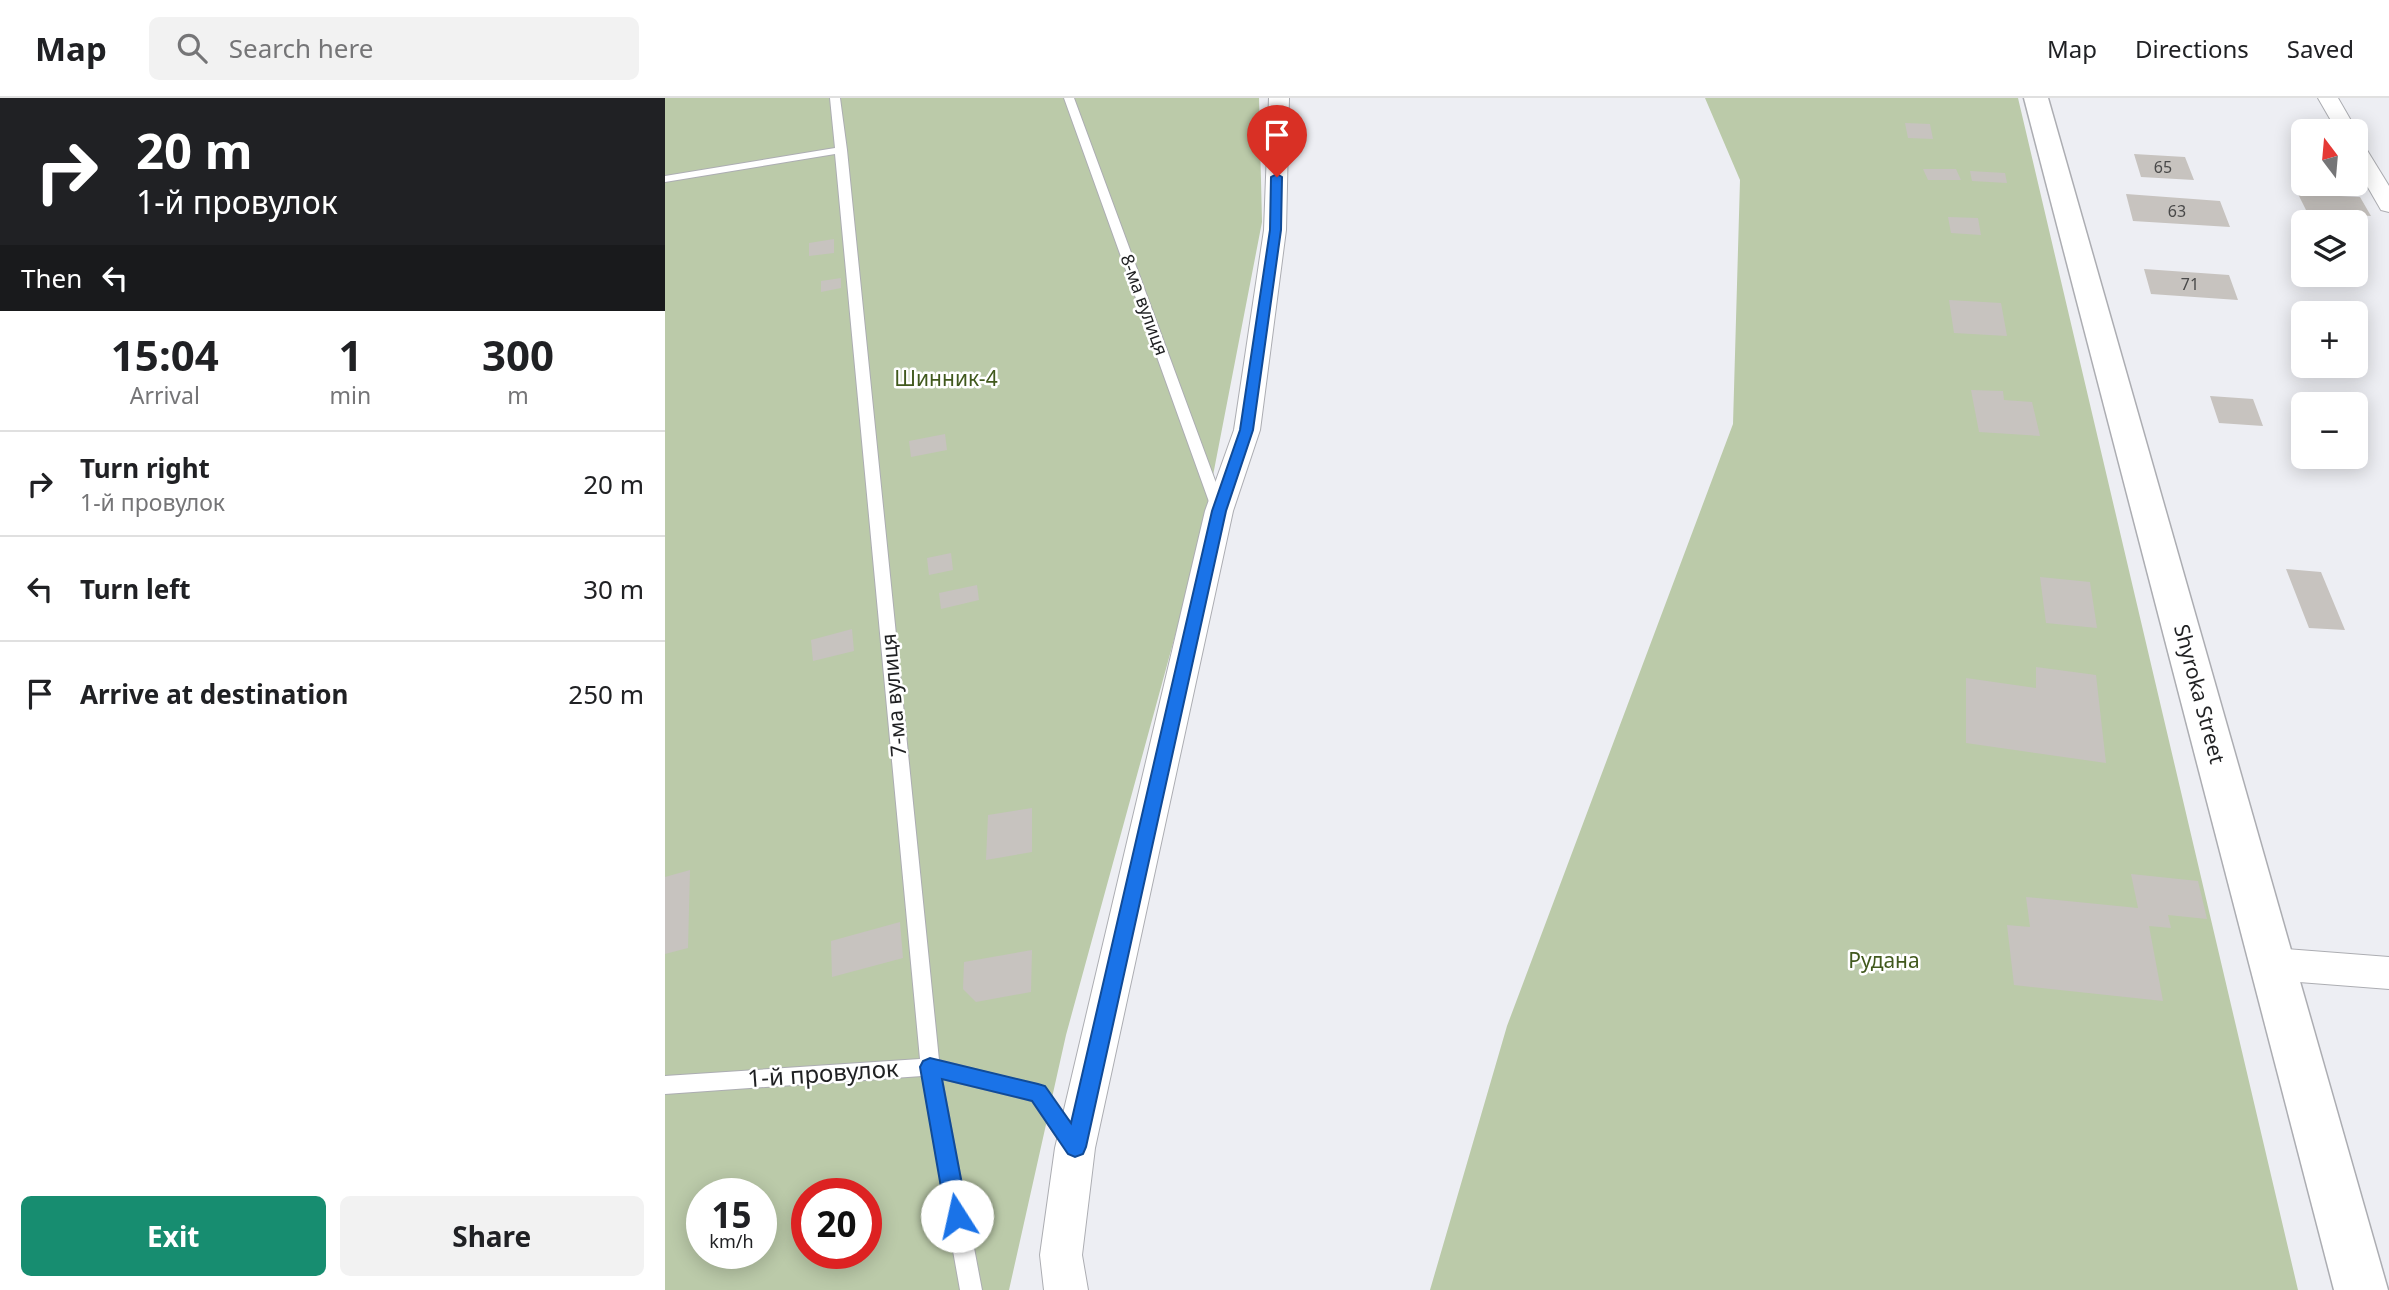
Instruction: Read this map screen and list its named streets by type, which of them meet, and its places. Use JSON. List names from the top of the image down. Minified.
{"streets":{"street":["Shyroka Street"],"lane":["8-ма вулиця","7-ма вулиця","1-й провулок"]},"crossings":[["7-ма вулиця","1-й провулок"]],"parks":["Шинник-4","Рудана"],"house_numbers":["65","63","71"],"north":"top","page":{"header":"Map","search":"Search here","nav":["Map","Directions","Saved"],"turn":["20 m","1-й провулок"],"map_buttons":["+","−"],"then":"Then","eta":["15:04","Arrival","1","min","300","m"],"list":[{"name":"Turn right","note":"1-й провулок","value":"20 m"},{"name":"Turn left","value":"30 m"},{"name":"Arrive at destination","value":"250 m"}],"speed":"15 km/h","limit":"20","buttons":["Exit","Share"]}}
